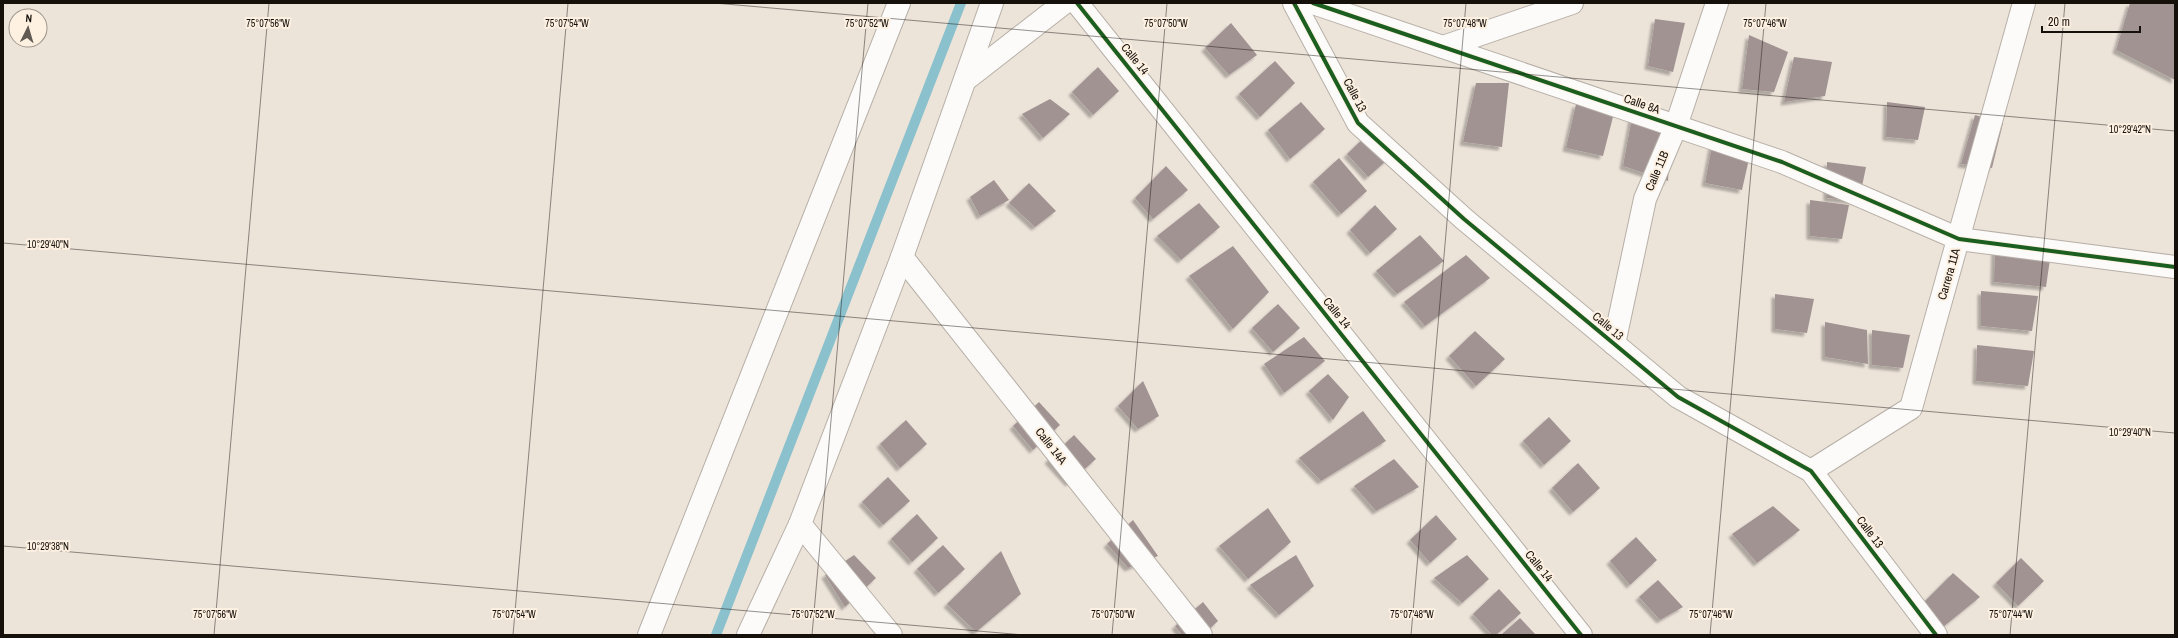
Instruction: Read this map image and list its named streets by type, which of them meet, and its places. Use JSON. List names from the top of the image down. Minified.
{"streets":{"street":["Calle 14","Calle 13","Calle 8A","Calle 11B","Carrera 11A","Calle 14A"]},"crossings":[["Calle 13","Calle 11B"],["Calle 13","Carrera 11A"],["Calle 8A","Calle 11B"],["Calle 8A","Carrera 11A"]],"scale_bar":"20 m","north":"top","coordinates":["75°07'56\"W","75°07'54\"W","75°07'52\"W","75°07'50\"W","75°07'48\"W","75°07'46\"W","10°29'42\"N","10°29'40\"N","10°29'38\"N","75°07'44\"W"]}
